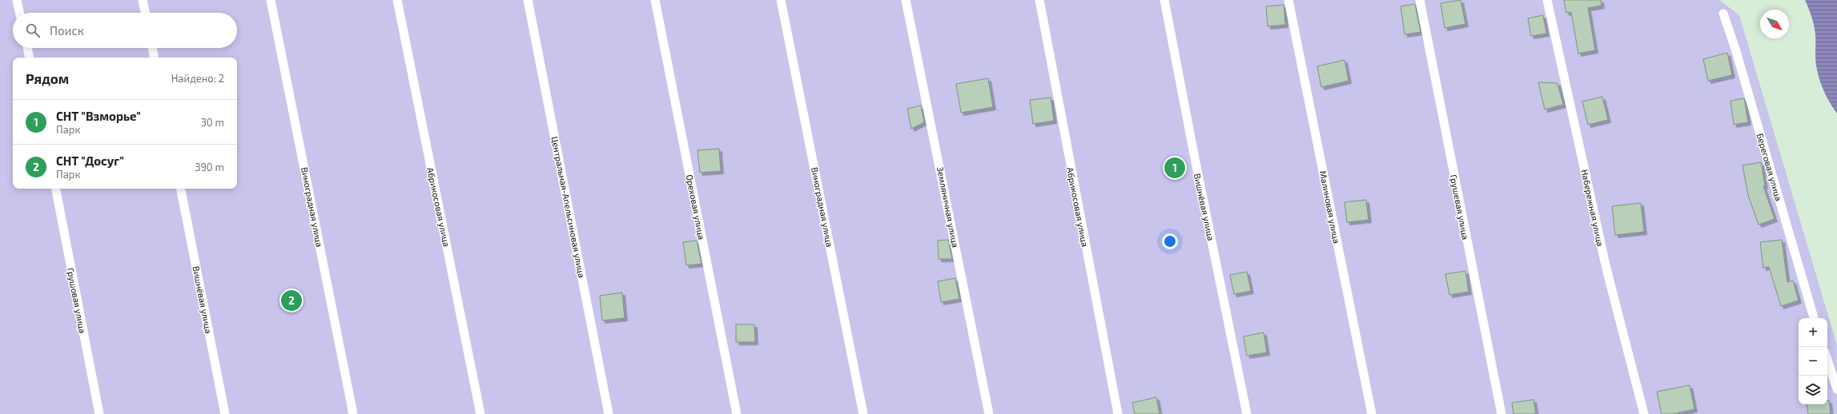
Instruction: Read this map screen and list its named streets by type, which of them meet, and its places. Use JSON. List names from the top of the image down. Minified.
{"streets":{"lane":["Береговая улица","Виноградная улица","Абрикосовая улица","Центральная-Апельсиновая улица","Ореховая улица","Земляничная улица","Вишнёвая улица","Малиновая улица","Грушевая улица","Набережная улица","Грушовая улица"]},"north":"bottom right","page":{"search":"Поиск","heading":["Рядом","Найдено: 2"],"list":[{"mark":"1","name":"СНТ \"Взморье\"","note":"Парк","value":"30 m"},{"mark":"2","name":"СНТ \"Досуг\"","note":"Парк","value":"390 m"}],"pins":["1","2"],"map_buttons":["+","−"]}}
